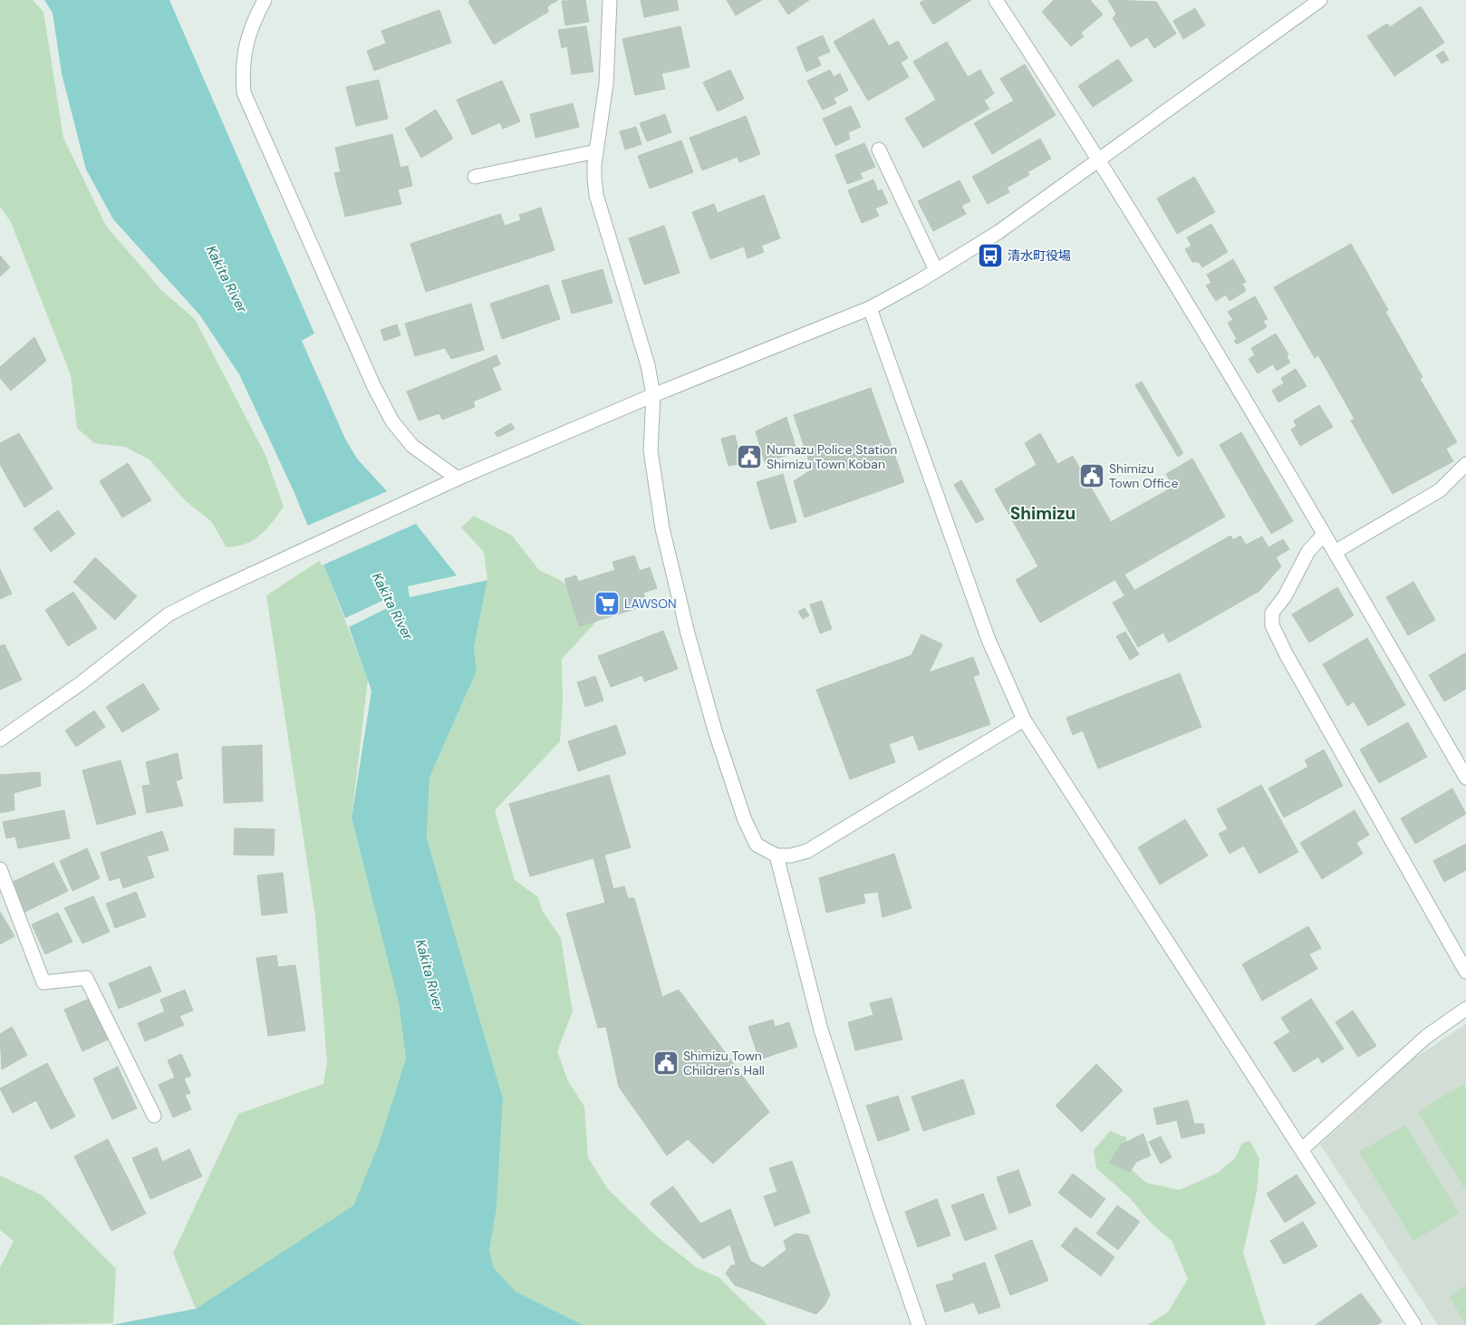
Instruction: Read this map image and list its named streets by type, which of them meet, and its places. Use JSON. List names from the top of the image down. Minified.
{"districts":["Shimizu"],"water":["Kakita River"],"places":{"bus stop":["清水町役場"],"public building":["Numazu Police Station Shimizu Town Koban","Shimizu Town Office","Shimizu Town Children's Hall"],"supermarket":["LAWSON"]}}
